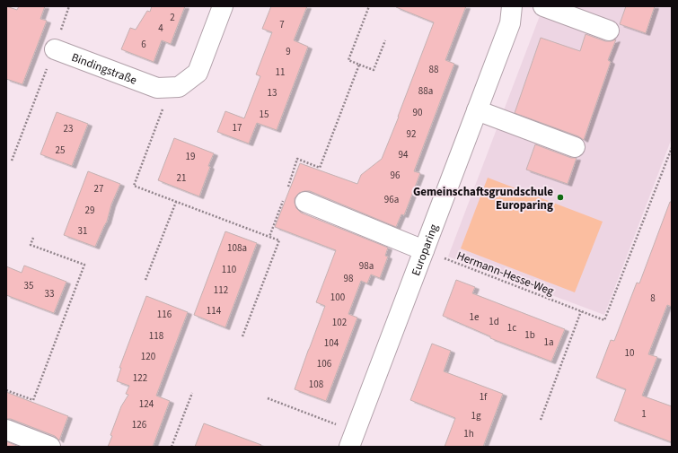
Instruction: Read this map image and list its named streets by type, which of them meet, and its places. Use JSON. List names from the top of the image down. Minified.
{"streets":{"street":["Bindingstraße","Europaring"],"path":["Hermann-Hesse-Weg"]},"crossings":[["Europaring","Hermann-Hesse-Weg"]],"places":["Gemeinschaftsgrundschule Europaring"],"house_numbers":["2","7","4","6","9","88","11","88a","13","90","15","17","23","92","25","94","19","96","21","27","96a","29","31","108a","98a","110","98","35","112","33","100","8","114","116","1e","1d","102","1c","1b","118","1a","104","10","120","106","122","108","1f","124","1","1g","126","1h"]}
